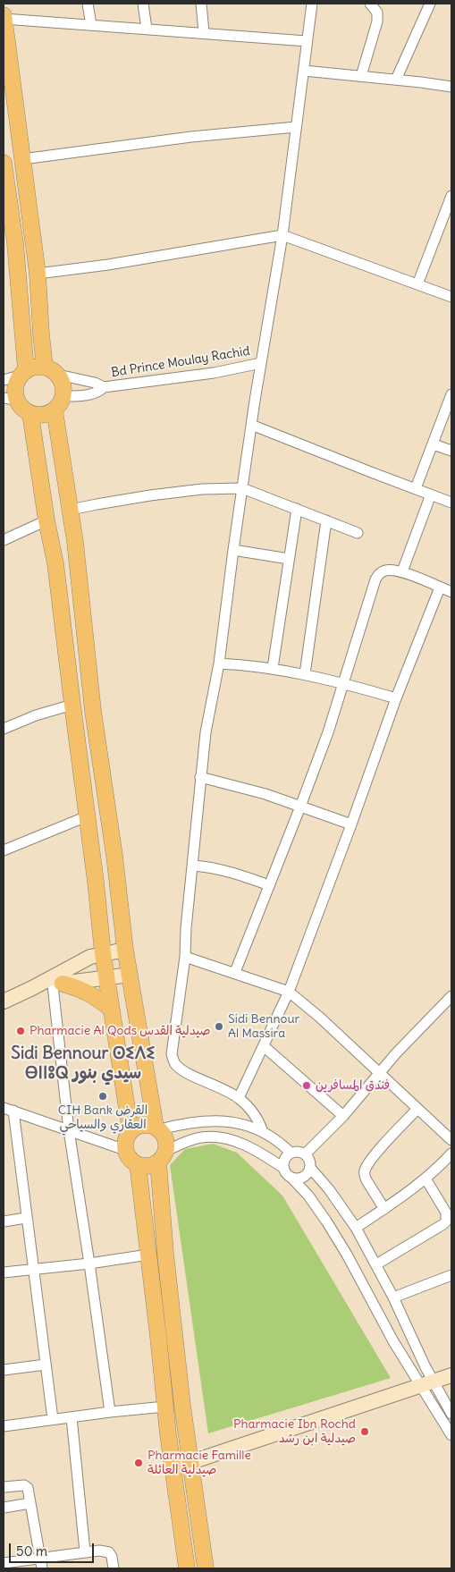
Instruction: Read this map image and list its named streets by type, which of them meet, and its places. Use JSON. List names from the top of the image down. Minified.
{"streets":{"street":["Bd Prince Moulay Rachid"]},"districts":["Sidi Bennour ⵙⵉⴷⵉ ⴱⵏⵏⵓⵕ سيدي بنور"],"places":["Sidi Bennour Al Massira","Pharmacie Al Qods صيدلية القدس","فندق المسافرين","CIH Bank القرض العقاري والسياحي","Pharmacie Ibn Rochd صيدلية ابن رشد","Pharmacie Famille صيدلية العائلة"],"scale_bar":"50 m"}
